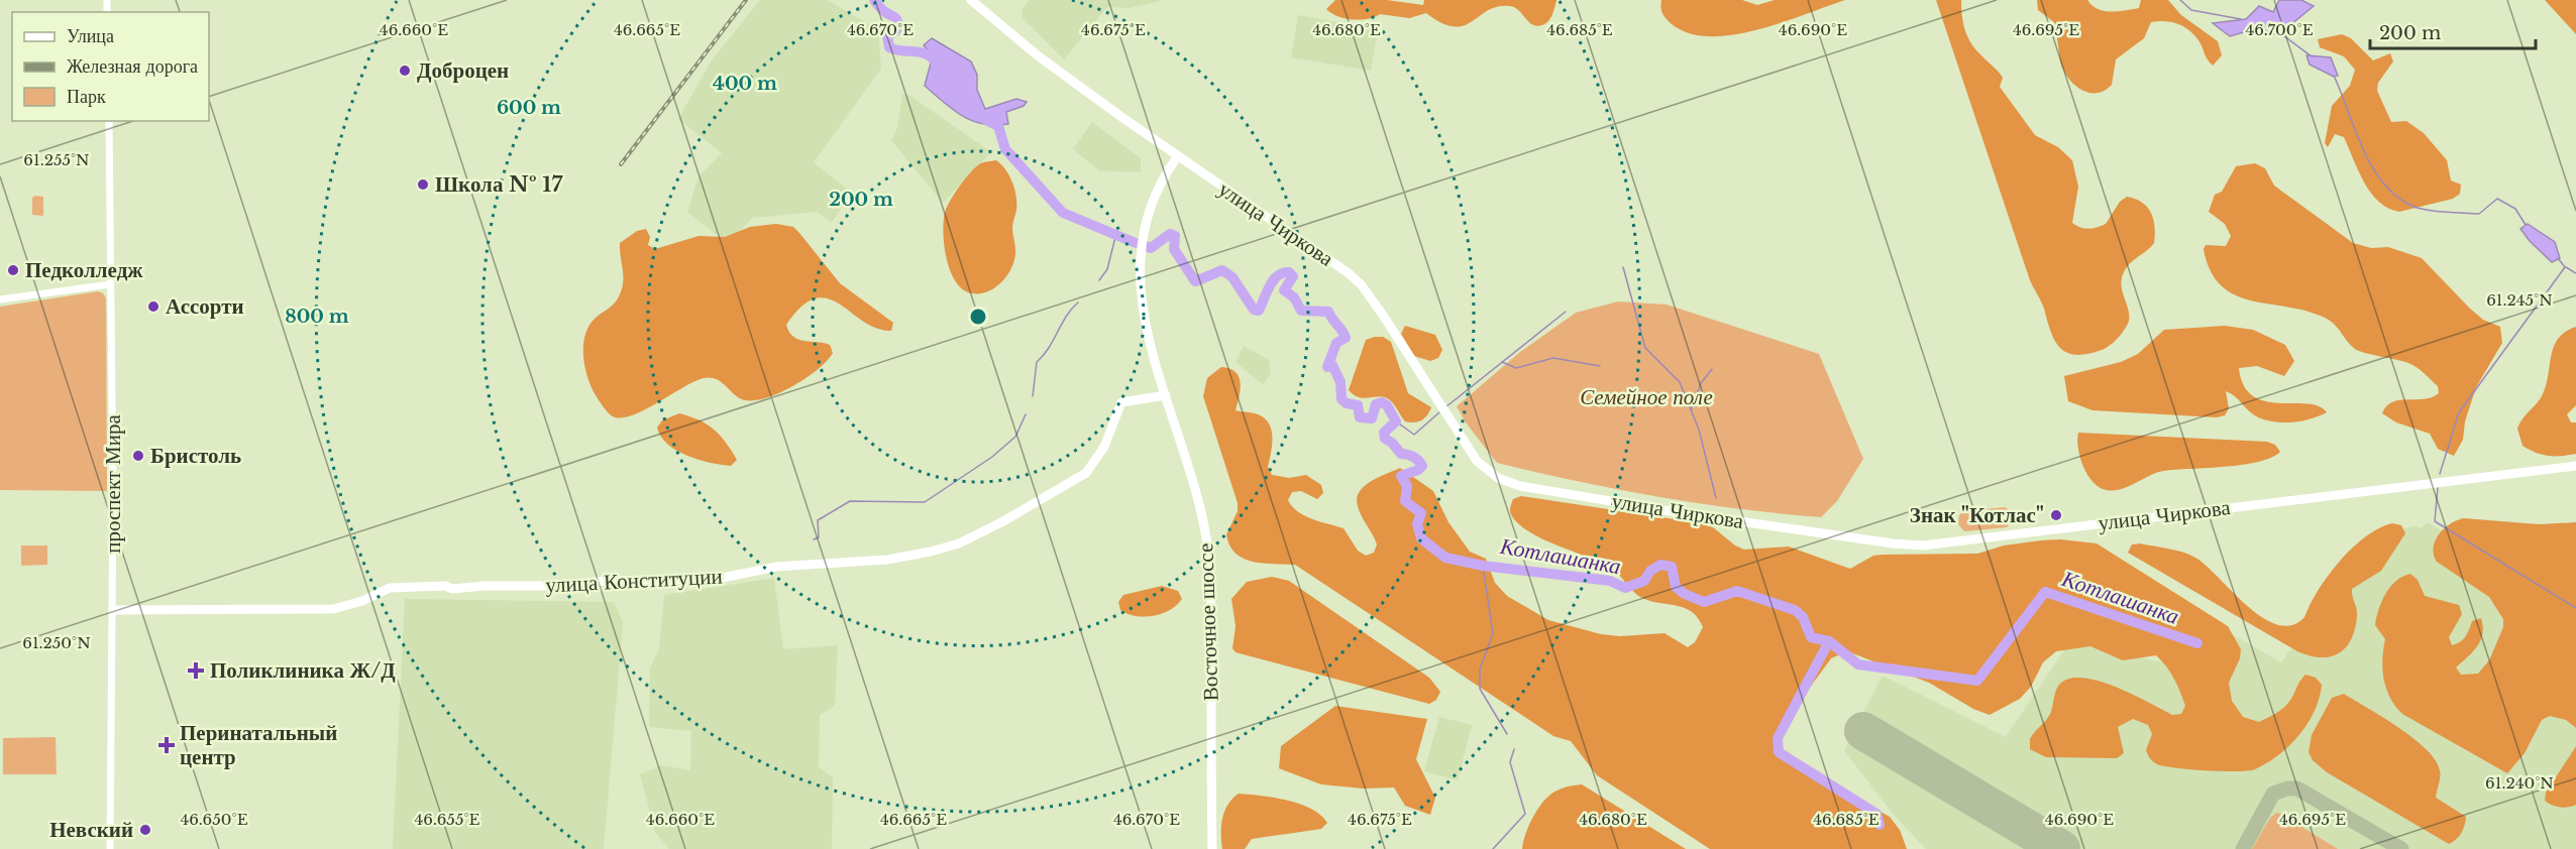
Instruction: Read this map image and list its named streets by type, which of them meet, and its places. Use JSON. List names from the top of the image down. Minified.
{"streets":{"main road":["улица Чиркова","улица Конституции","Восточное шоссе"],"street":["проспект Мира"]},"crossings":[["улица Чиркова","Восточное шоссе"],["проспект Мира","улица Конституции"],["улица Конституции","Восточное шоссе"]],"water":["Котлашанка"],"parks":["Семейное поле"],"places":{"other":["Доброцен","Школа № 17","Педколледж","Ассорти","Бристоль","Знак \"Котлас\"","Невский"],"health":["Поликлиника Ж/Д","Перинатальный центр"]},"legend":["Улица","Железная дорога","Парк"],"scale_bar":"200 m","coordinates":["46.660°E","46.665°E","46.670°E","46.675°E","46.680°E","46.685°E","46.690°E","46.695°E","46.700°E","61.255°N","61.245°N","61.250°N","61.240°N","46.650°E","46.655°E"],"rings":["400 m","600 m","200 m","800 m"]}
